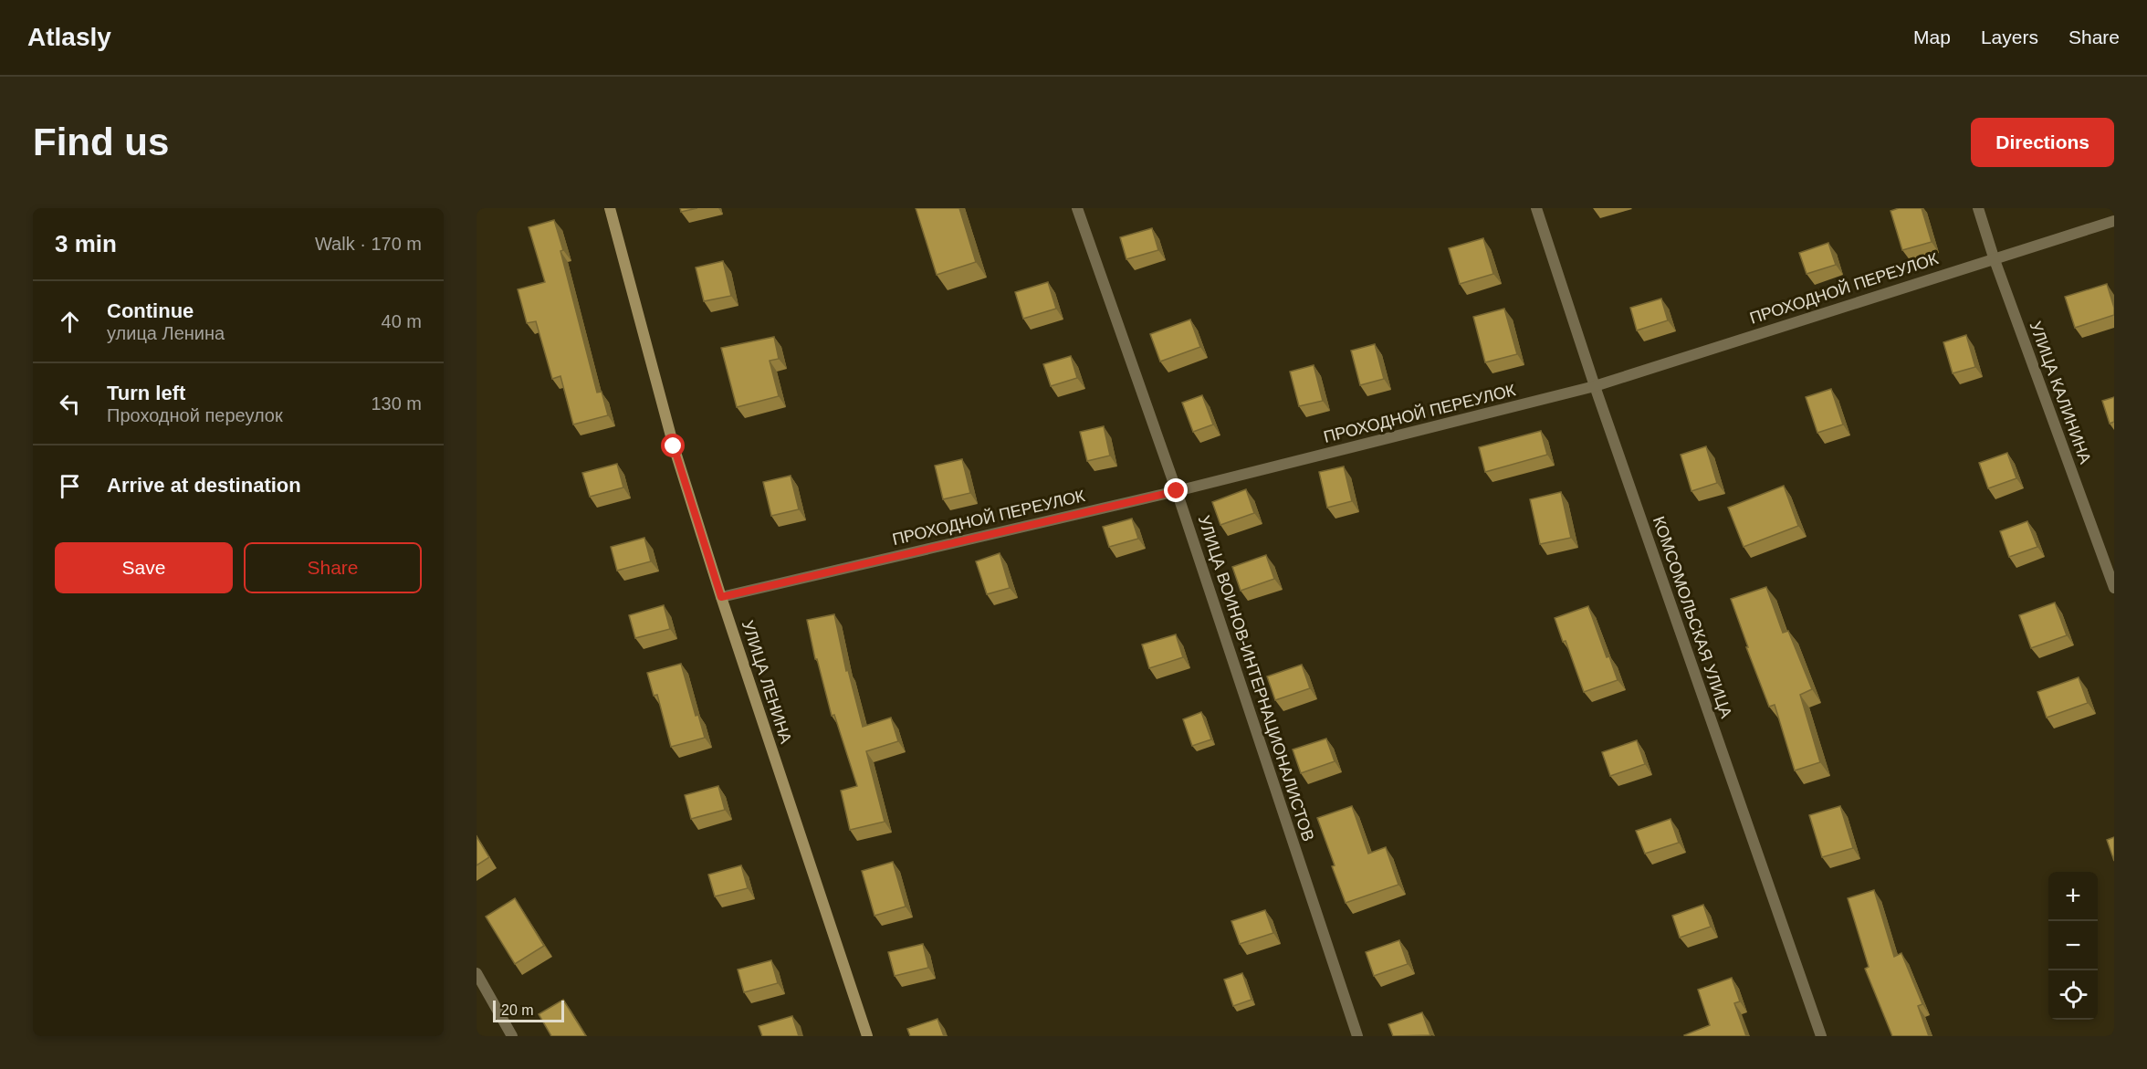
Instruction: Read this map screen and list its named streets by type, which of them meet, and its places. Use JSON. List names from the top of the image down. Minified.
{"streets":{"main road":["УЛИЦА ЛЕНИНА"],"street":["ПРОХОДНОЙ ПЕРЕУЛОК","УЛИЦА КАЛИНИНА","КОМСОМОЛЬСКАЯ УЛИЦА","УЛИЦА ВОИНОВ-ИНТЕРНАЦИОНАЛИСТОВ"]},"crossings":[["ПРОХОДНОЙ ПЕРЕУЛОК","УЛИЦА КАЛИНИНА"],["ПРОХОДНОЙ ПЕРЕУЛОК","КОМСОМОЛЬСКАЯ УЛИЦА"],["ПРОХОДНОЙ ПЕРЕУЛОК","УЛИЦА ВОИНОВ-ИНТЕРНАЦИОНАЛИСТОВ"],["ПРОХОДНОЙ ПЕРЕУЛОК","УЛИЦА ЛЕНИНА"]],"scale_bar":"20 m","page":{"header":"Atlasly","nav":["Map","Layers","Share"],"buttons":["Directions",["Save","Share"]],"title":"Find us","heading":["3 min","Walk · 170 m"],"list":[["Continue","улица Ленина","40 m"],["Turn left","Проходной переулок","130 m"],"Arrive at destination"],"map_buttons":["+","−"],"scale":"20 m"}}
